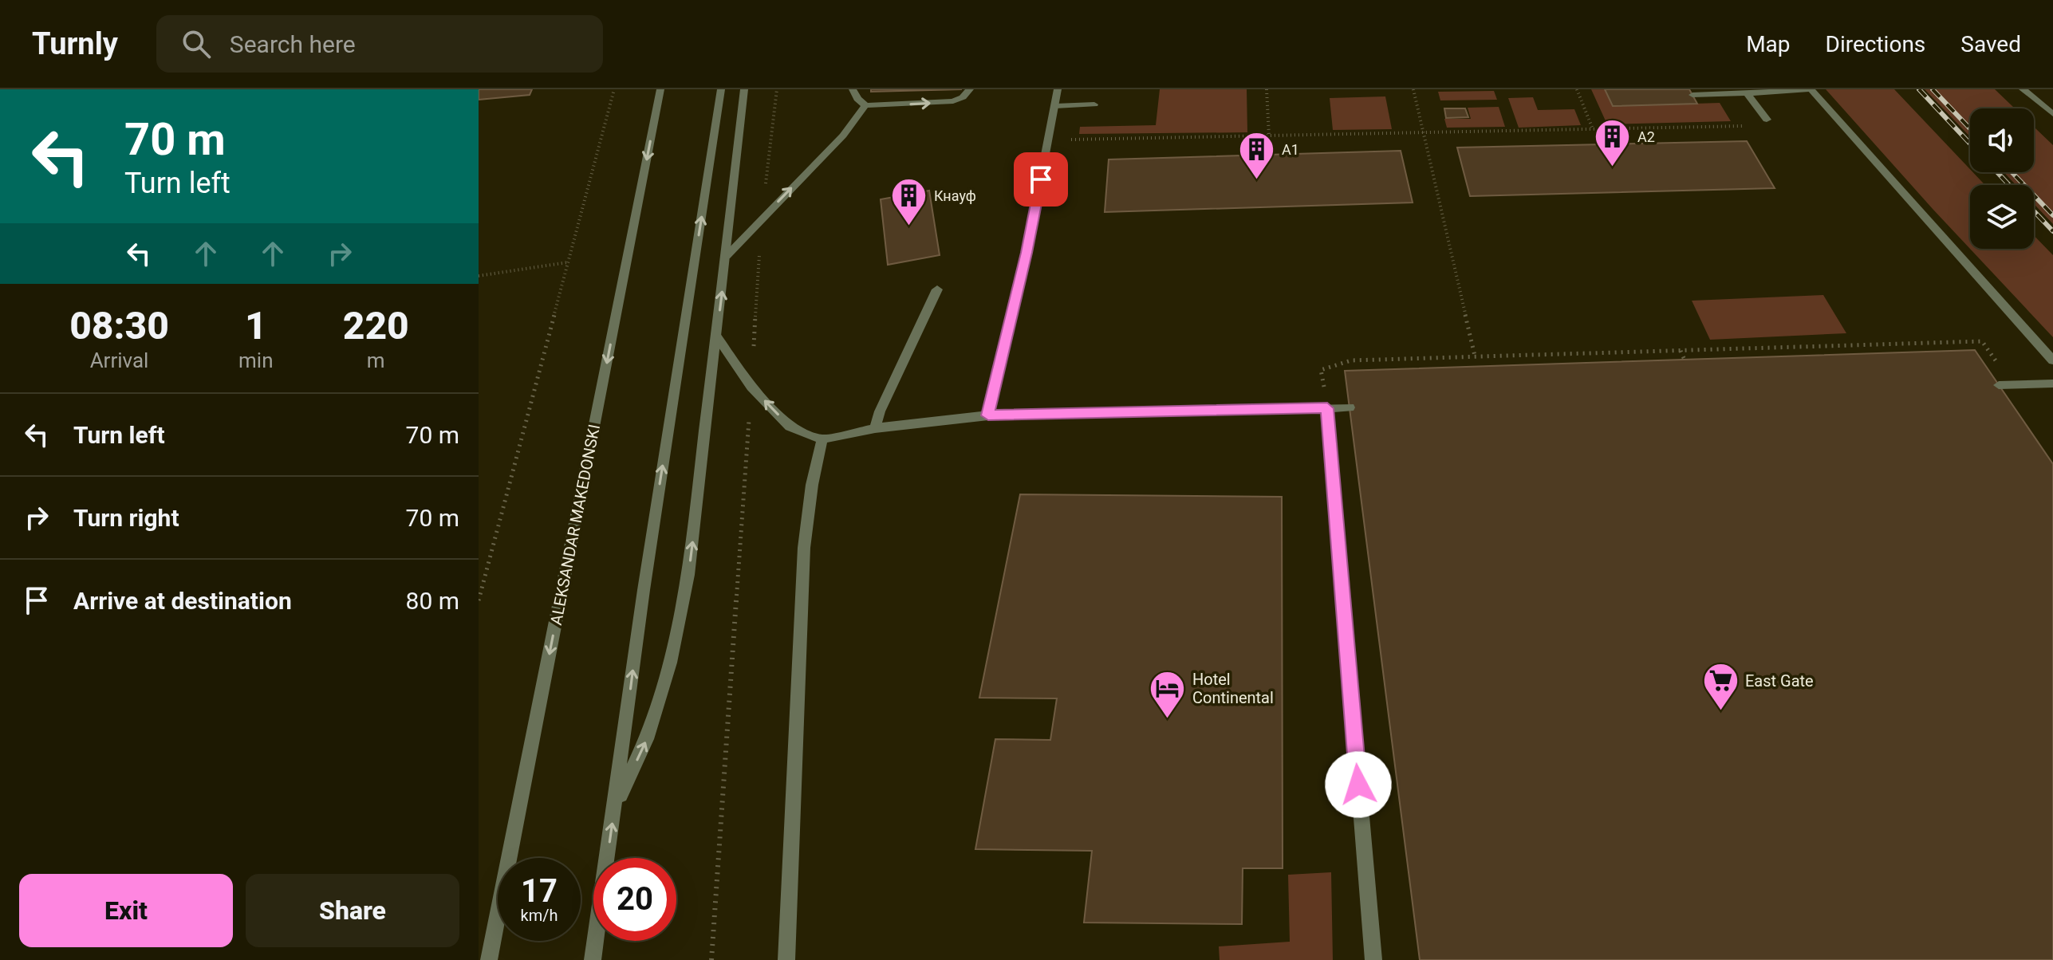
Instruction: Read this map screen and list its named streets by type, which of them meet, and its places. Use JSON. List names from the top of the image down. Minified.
{"streets":{"street":["ALEKSANDAR MAKEDONSKI"]},"places":{"building":["A2","A1","Кнауф"],"supermarket":["East Gate"],"hotel":["Hotel Continental"]},"page":{"header":"Turnly","search":"Search here","nav":["Map","Directions","Saved"],"turn":["70 m","Turn left"],"eta":["08:30","Arrival","1","min","220","m"],"list":[{"name":"Turn left","value":"70 m"},{"name":"Turn right","value":"70 m"},{"name":"Arrive at destination","value":"80 m"}],"speed":"17 km/h","limit":"20","buttons":["Exit","Share"]}}
